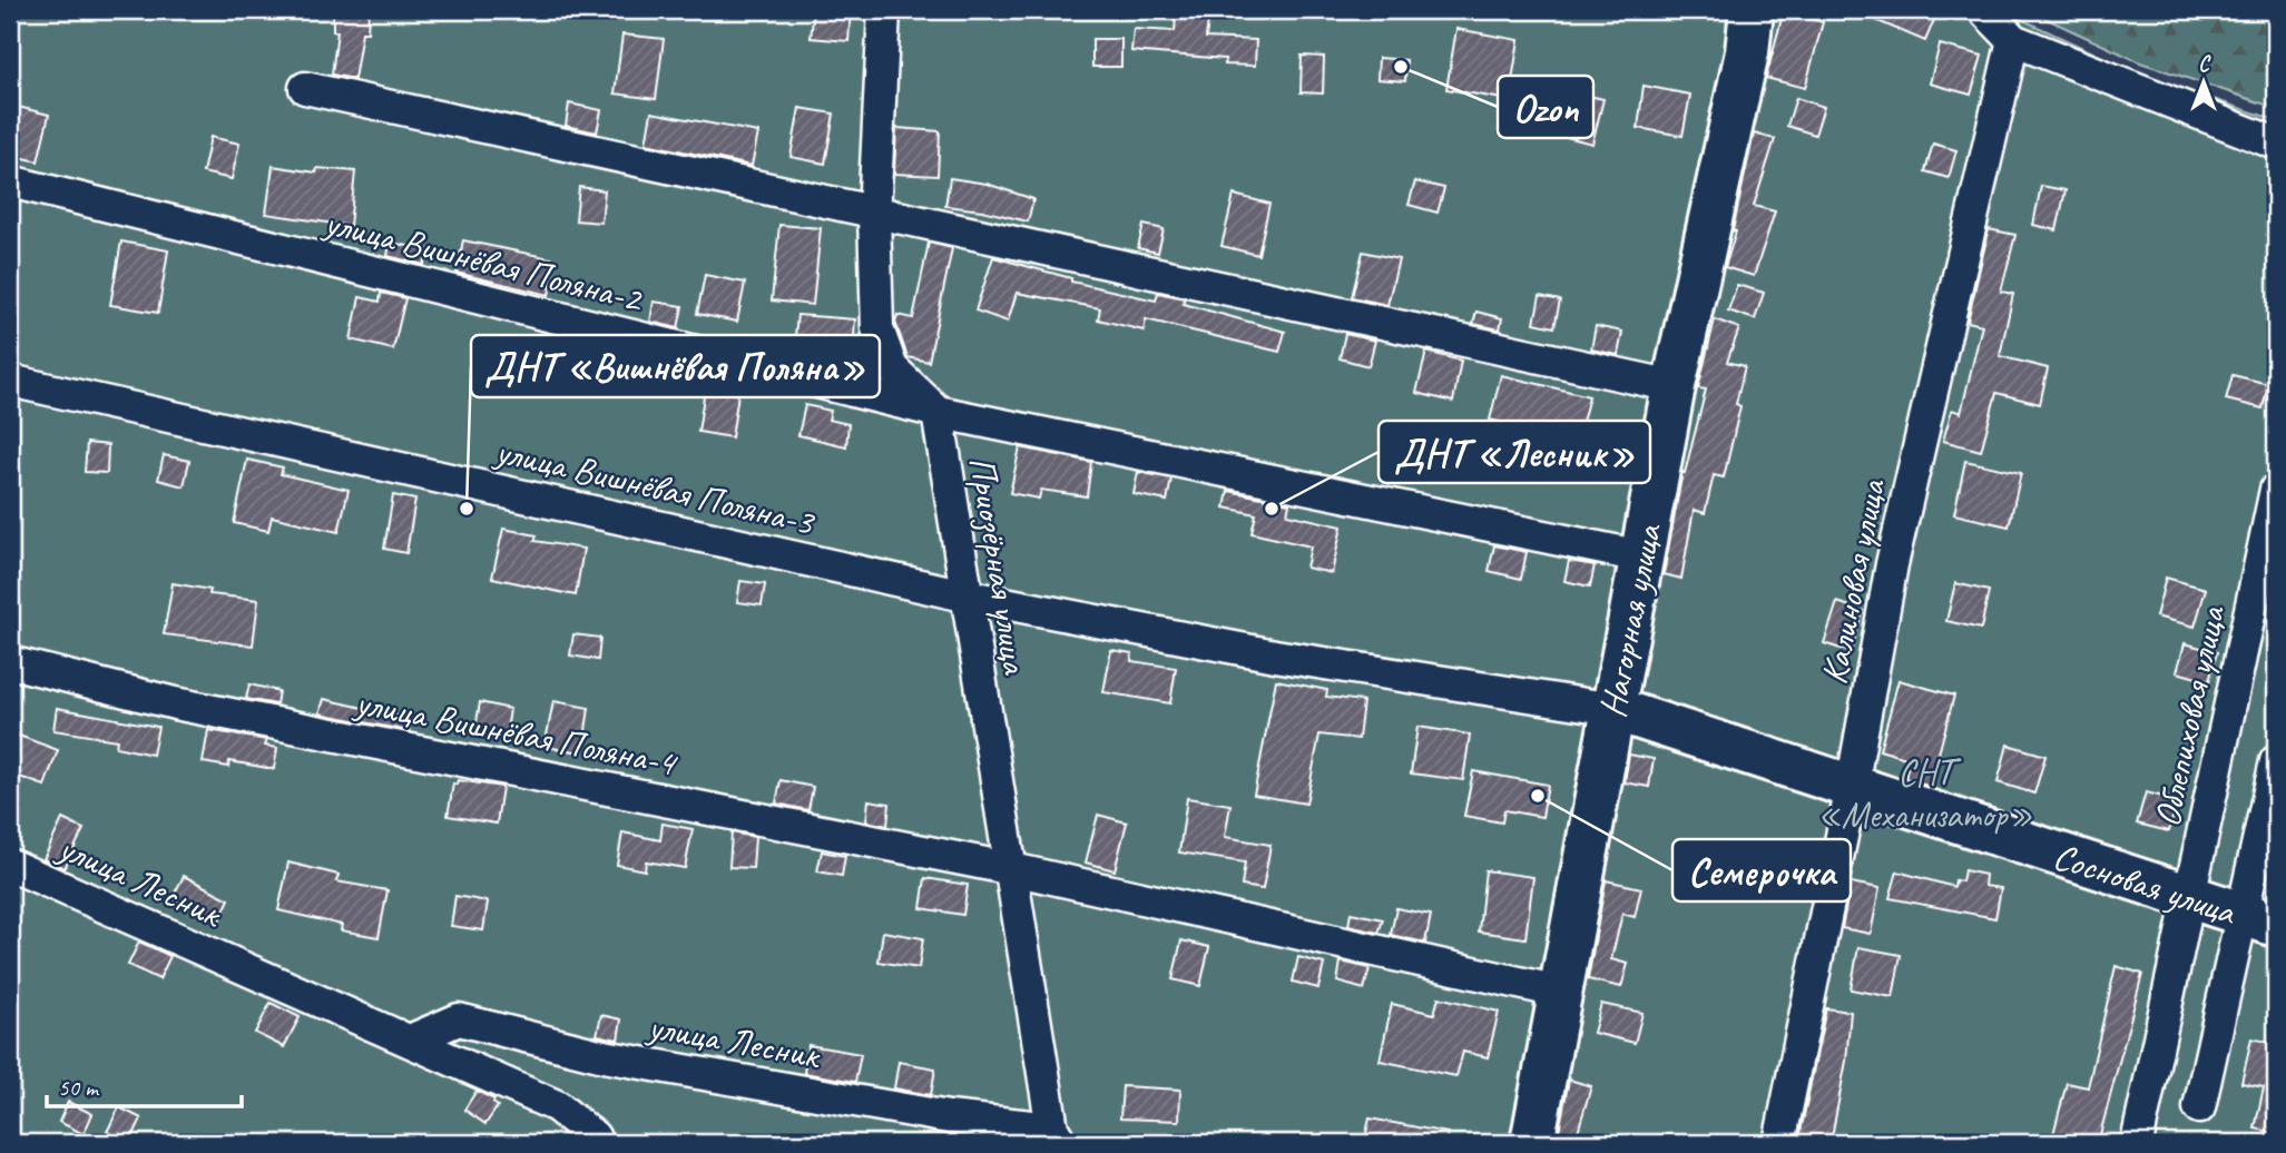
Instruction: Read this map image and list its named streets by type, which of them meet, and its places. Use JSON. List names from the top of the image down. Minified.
{"streets":{"street":["улица Вишнёвая Поляна-2","улица Вишнёвая Поляна-3","Приозёрная улица","Калиновая улица","Нагорная улица","Облепиховая улица","улица Вишнёвая Поляна-4","улица Лесник","Сосновая улица"]},"crossings":[["улица Вишнёвая Поляна-2","Приозёрная улица"],["улица Вишнёвая Поляна-2","Нагорная улица"],["улица Вишнёвая Поляна-3","Приозёрная улица"],["улица Вишнёвая Поляна-3","Нагорная улица"],["улица Вишнёвая Поляна-3","Сосновая улица"],["Приозёрная улица","улица Вишнёвая Поляна-4"],["Приозёрная улица","улица Лесник"],["Калиновая улица","Сосновая улица"],["Нагорная улица","улица Вишнёвая Поляна-4"],["Нагорная улица","Сосновая улица"],["Облепиховая улица","Сосновая улица"]],"parks":["СНТ «Механизатор»"],"places":["Ozon","ДНТ «Вишнёвая Поляна»","ДНТ «Лесник»","Семерочка"],"scale_bar":"50 m","north":"top"}
